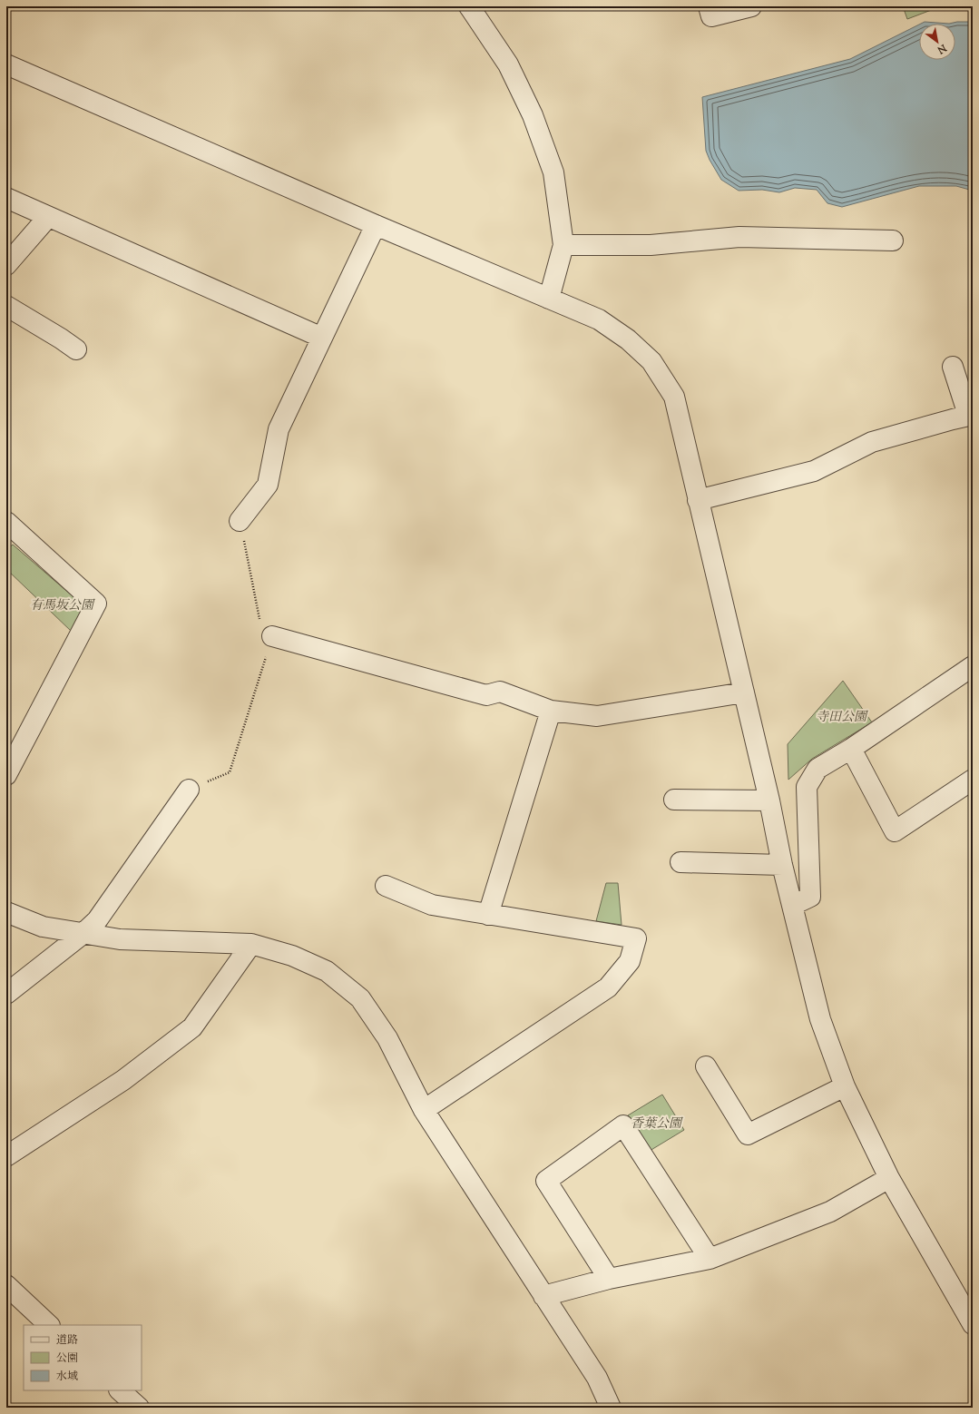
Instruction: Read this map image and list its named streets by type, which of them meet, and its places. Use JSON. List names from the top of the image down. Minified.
{"parks":["有馬坂公園","寺田公園","香葉公園"],"legend":["道路","公園","水域"],"north":"bottom right"}
